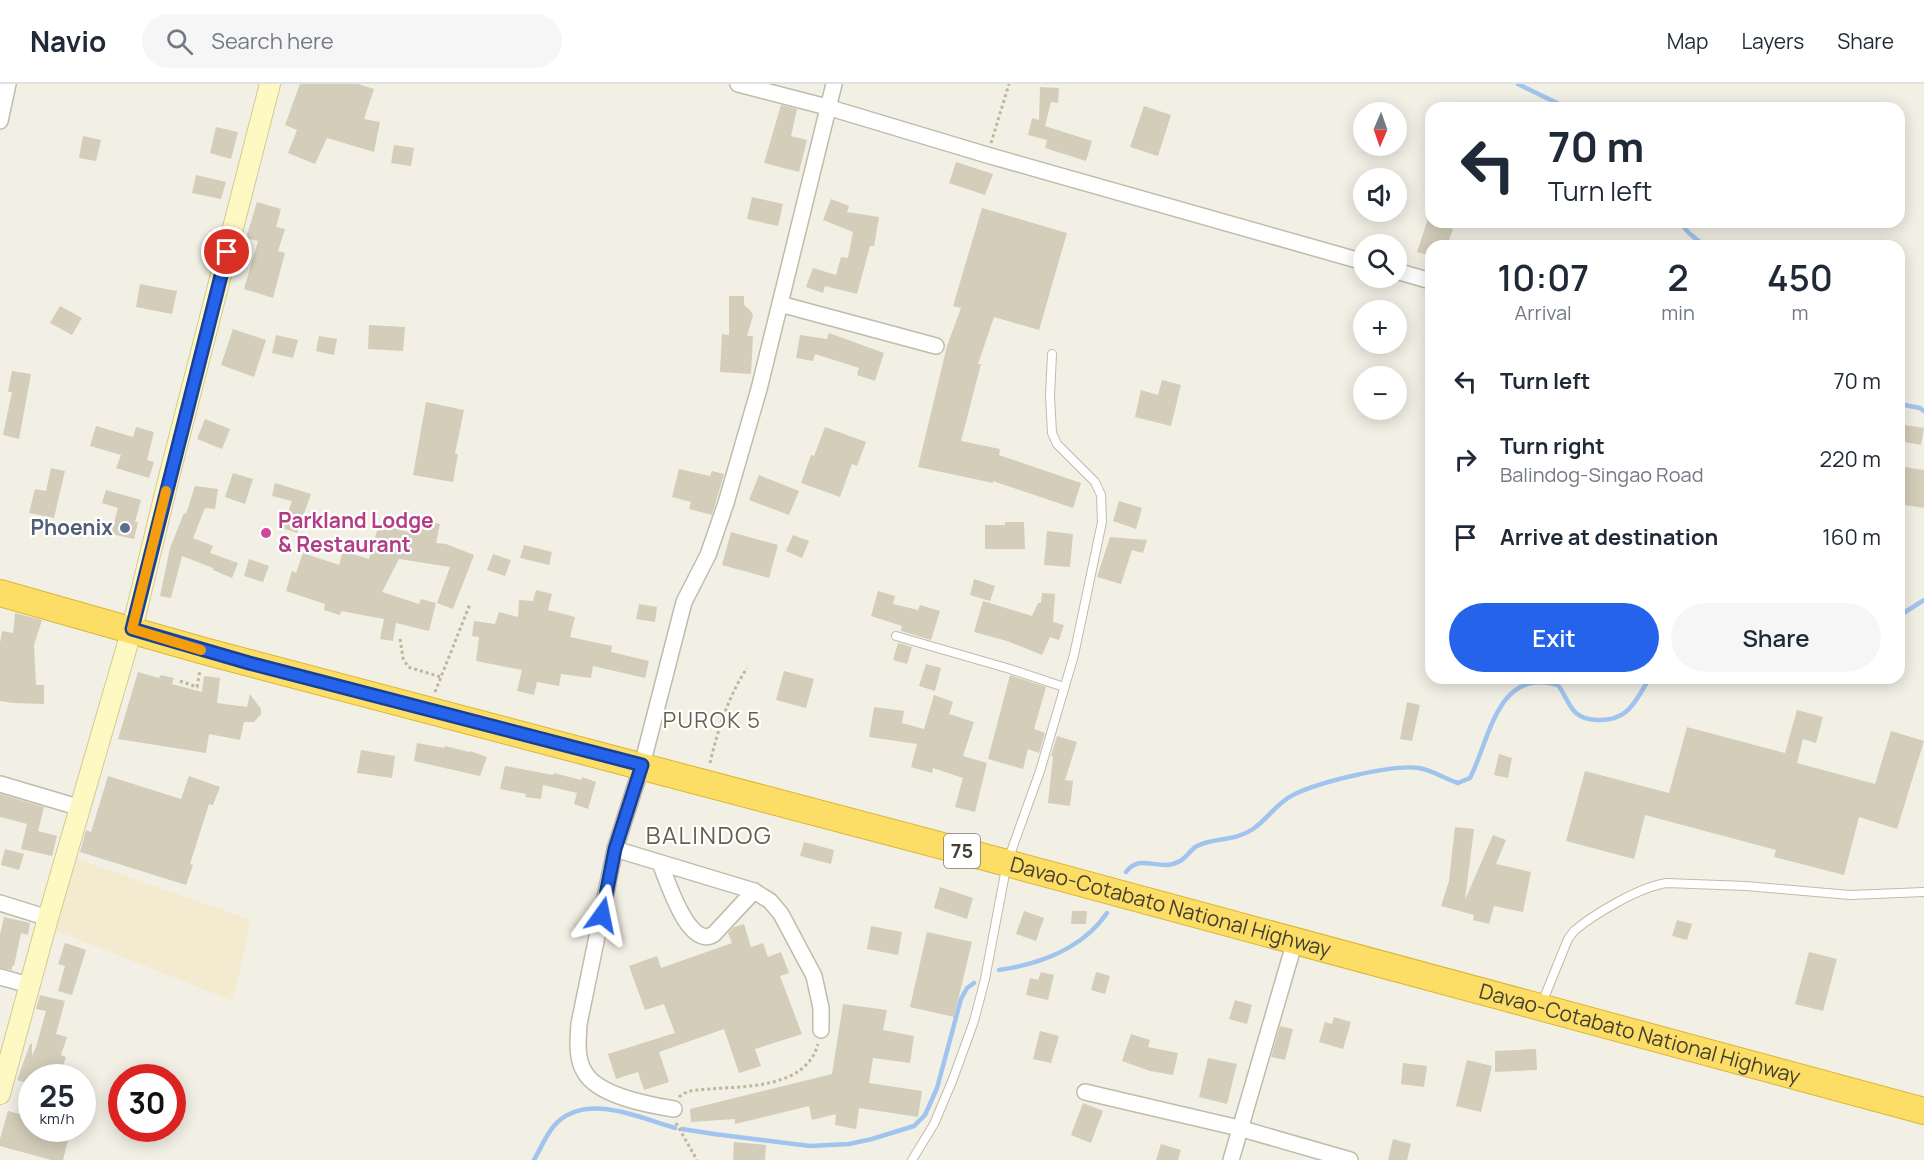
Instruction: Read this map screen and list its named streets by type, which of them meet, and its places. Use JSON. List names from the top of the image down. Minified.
{"streets":{"highway":["75","Davao-Cotabato National Highway"]},"districts":["PUROK 5","BALINDOG"],"places":["Phoenix","Parkland Lodge & Restaurant"],"north":"bottom","page":{"header":"Navio","search":"Search here","nav":["Map","Layers","Share"],"map_buttons":["+","−"],"turn":["70 m","Turn left"],"eta":["10:07","Arrival","2","min","450","m"],"list":[{"name":"Turn left","value":"70 m"},{"name":"Turn right","note":"Balindog-Singao Road","value":"220 m"},{"name":"Arrive at destination","value":"160 m"}],"buttons":["Exit","Share"],"speed":"25 km/h","limit":"30"}}
